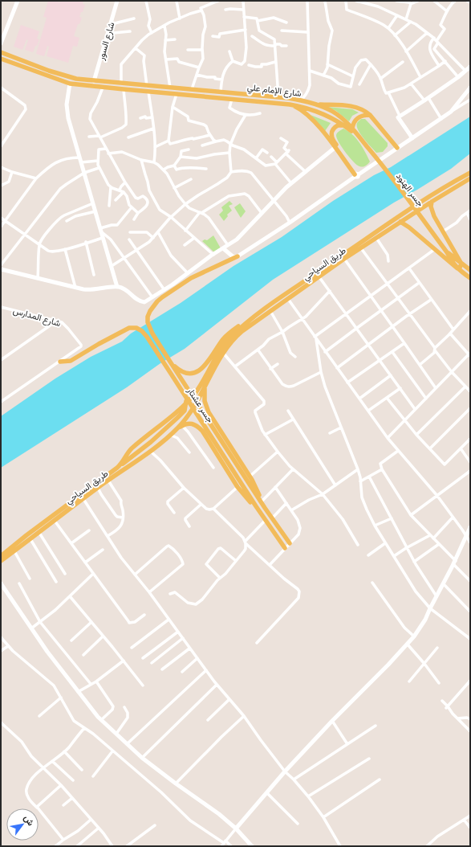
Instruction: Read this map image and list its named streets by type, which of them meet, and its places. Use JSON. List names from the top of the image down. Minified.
{"streets":{"main road":["شارع الإمام علي","جسر الهنود","طريق السياحي","جسر عشتار"],"street":["شارع السور","شارع المدارس"]},"crossings":[["شارع السور","شارع الإمام علي"],["شارع الإمام علي","جسر الهنود"],["شارع المدارس","جسر عشتار"]],"north":"top right"}
